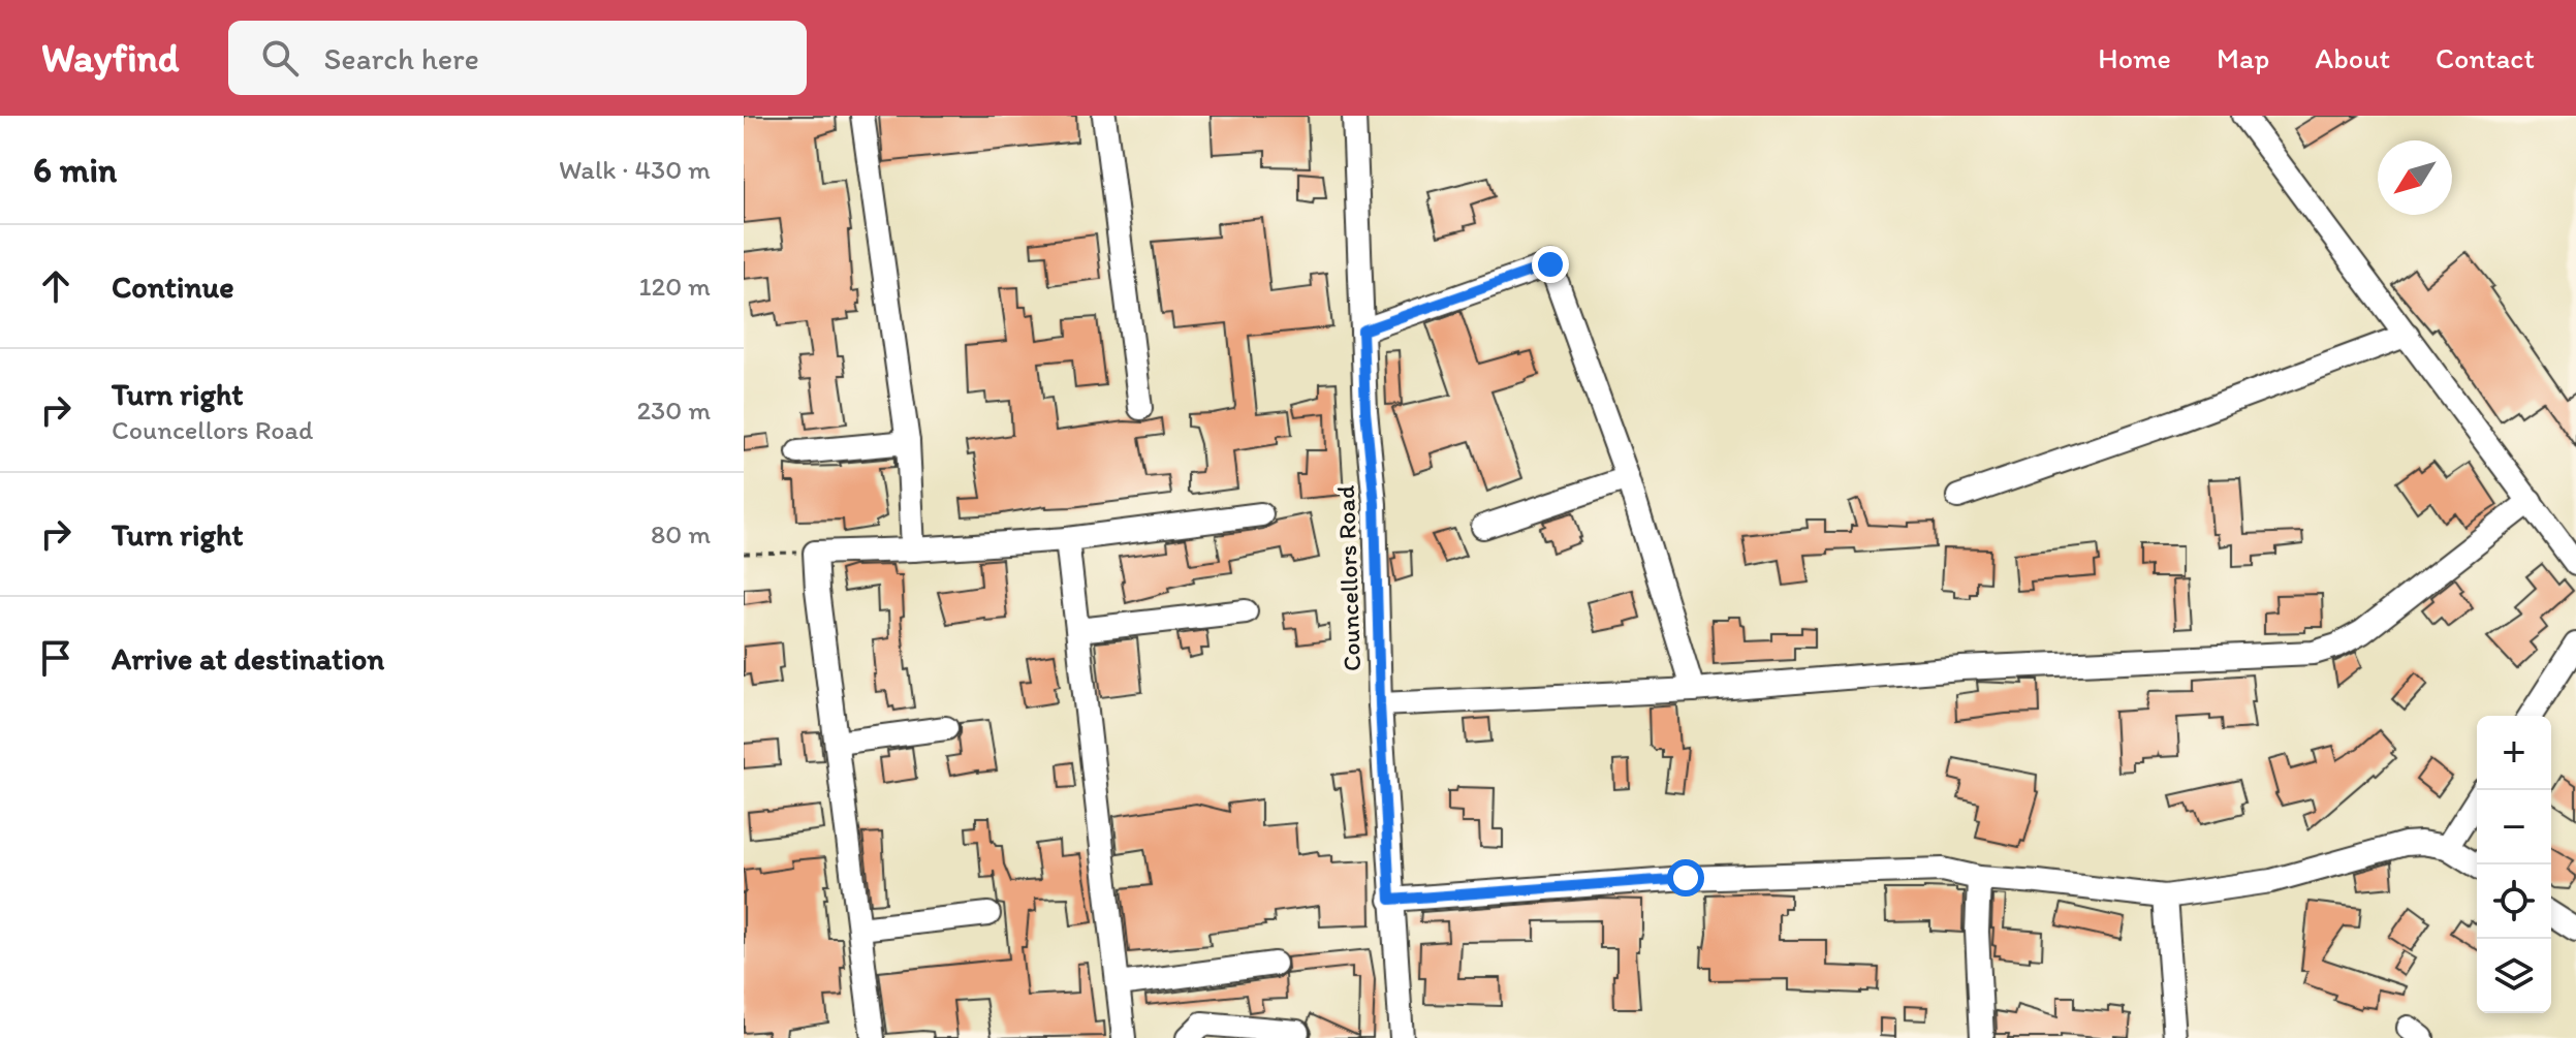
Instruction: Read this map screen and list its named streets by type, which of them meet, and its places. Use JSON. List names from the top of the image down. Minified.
{"streets":{"street":["Councellors Road"]},"north":"bottom left","page":{"header":"Wayfind","search":"Search here","nav":["Home","Map","About","Contact"],"heading":["6 min","Walk · 430 m"],"list":[["Continue","120 m"],["Turn right","Councellors Road","230 m"],["Turn right","80 m"],"Arrive at destination"],"map_buttons":["+","−"]}}
